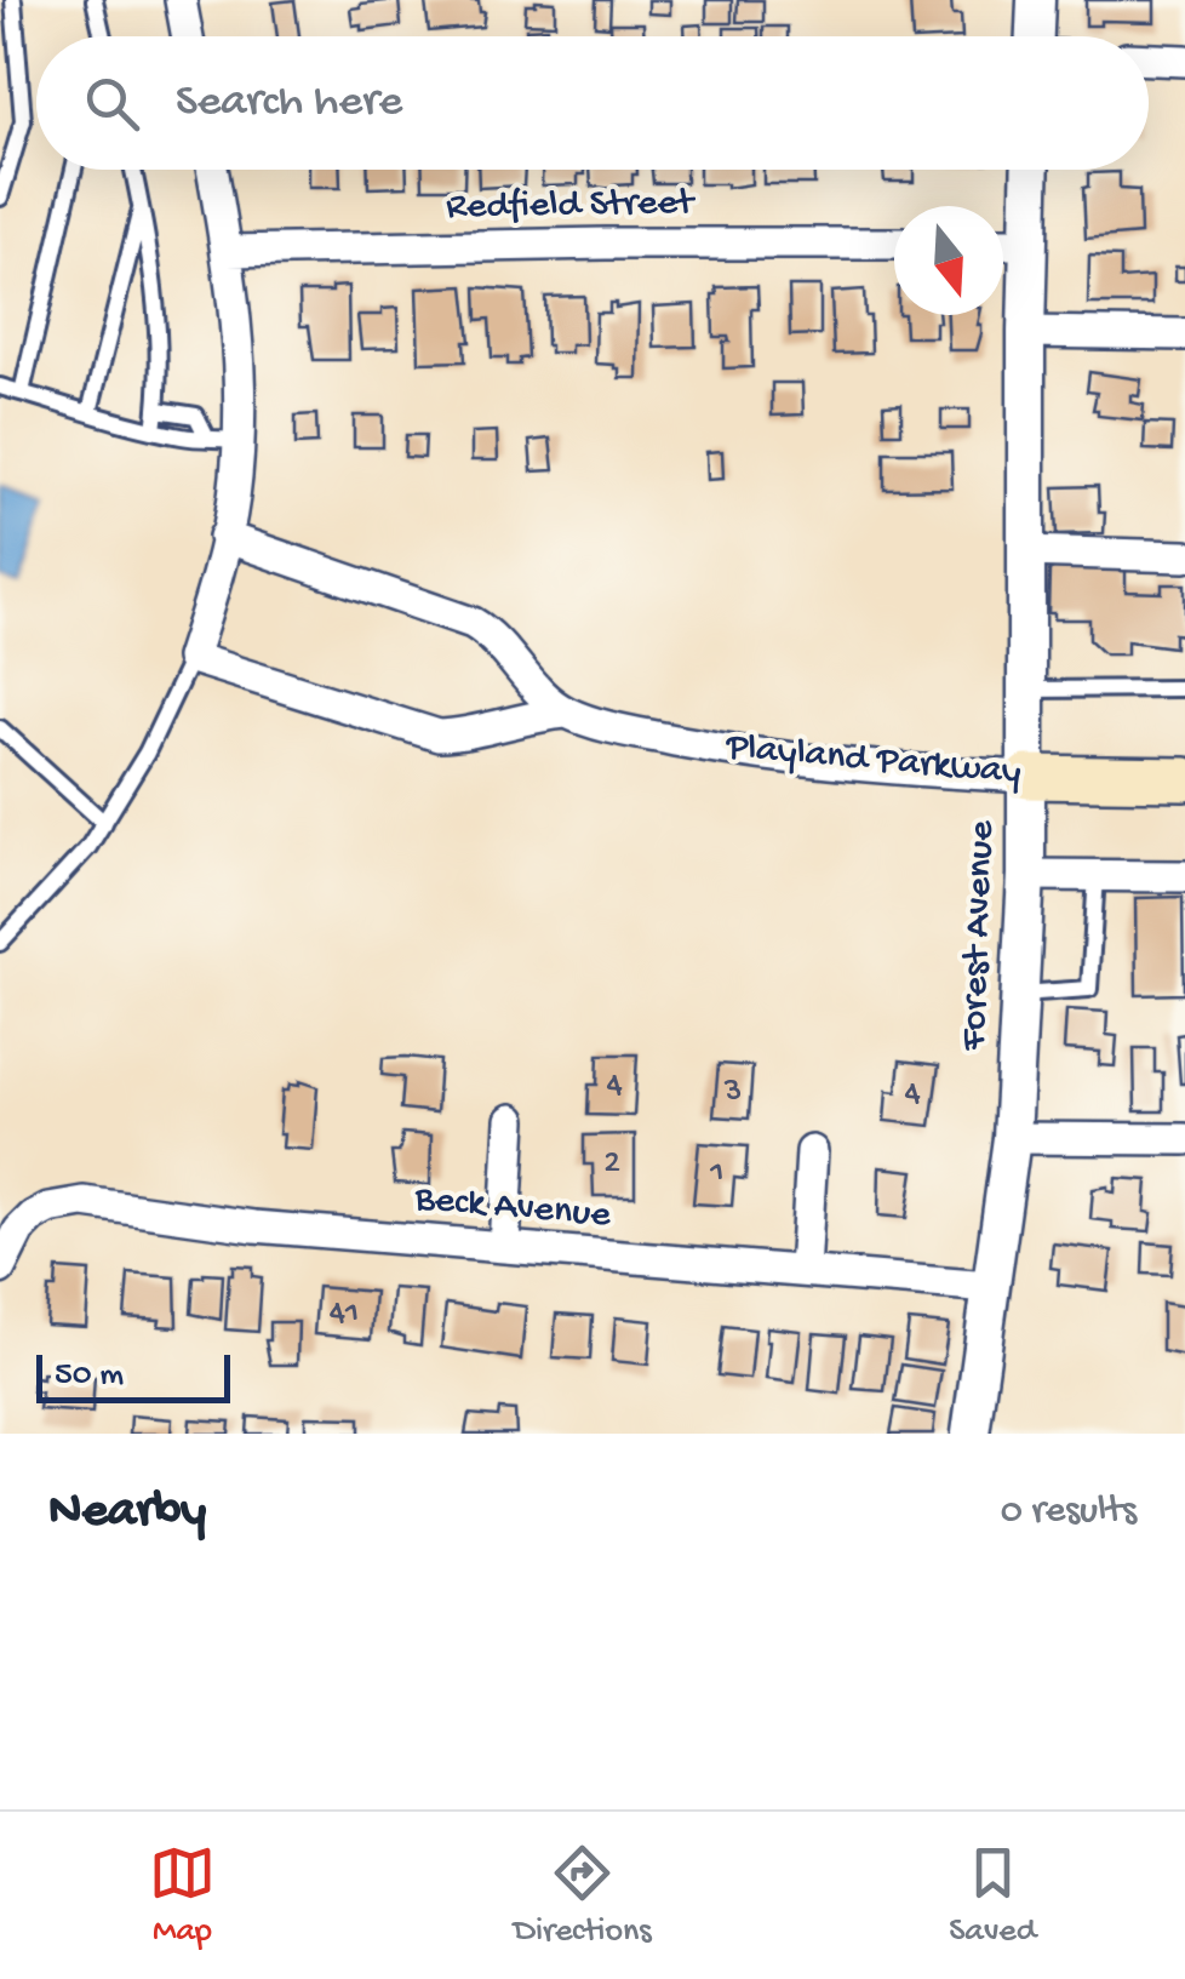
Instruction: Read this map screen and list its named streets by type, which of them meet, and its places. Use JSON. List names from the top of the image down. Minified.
{"streets":{"main road":["Playland Parkway"],"street":["Redfield Street","Forest Avenue","Beck Avenue"]},"crossings":[["Playland Parkway","Forest Avenue"],["Forest Avenue","Beck Avenue"]],"house_numbers":["4","3","4","2","1","41"],"scale_bar":"50 m","north":"bottom","page":{"search":"Search here","scale":"50 m","heading":["Nearby","0 results"],"nav":["Map","Directions","Saved"]}}
